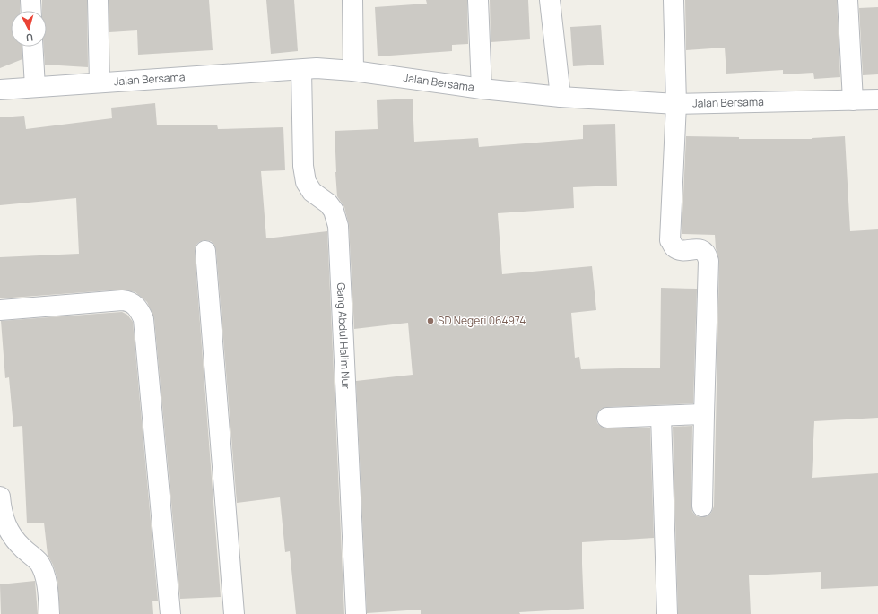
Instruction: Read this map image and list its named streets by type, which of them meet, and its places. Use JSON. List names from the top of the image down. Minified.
{"streets":{"street":["Jalan Bersama","Gang Abdul Halim Nur"]},"crossings":[["Jalan Bersama","Gang Abdul Halim Nur"]],"places":["SD Negeri 064974"],"north":"bottom"}
